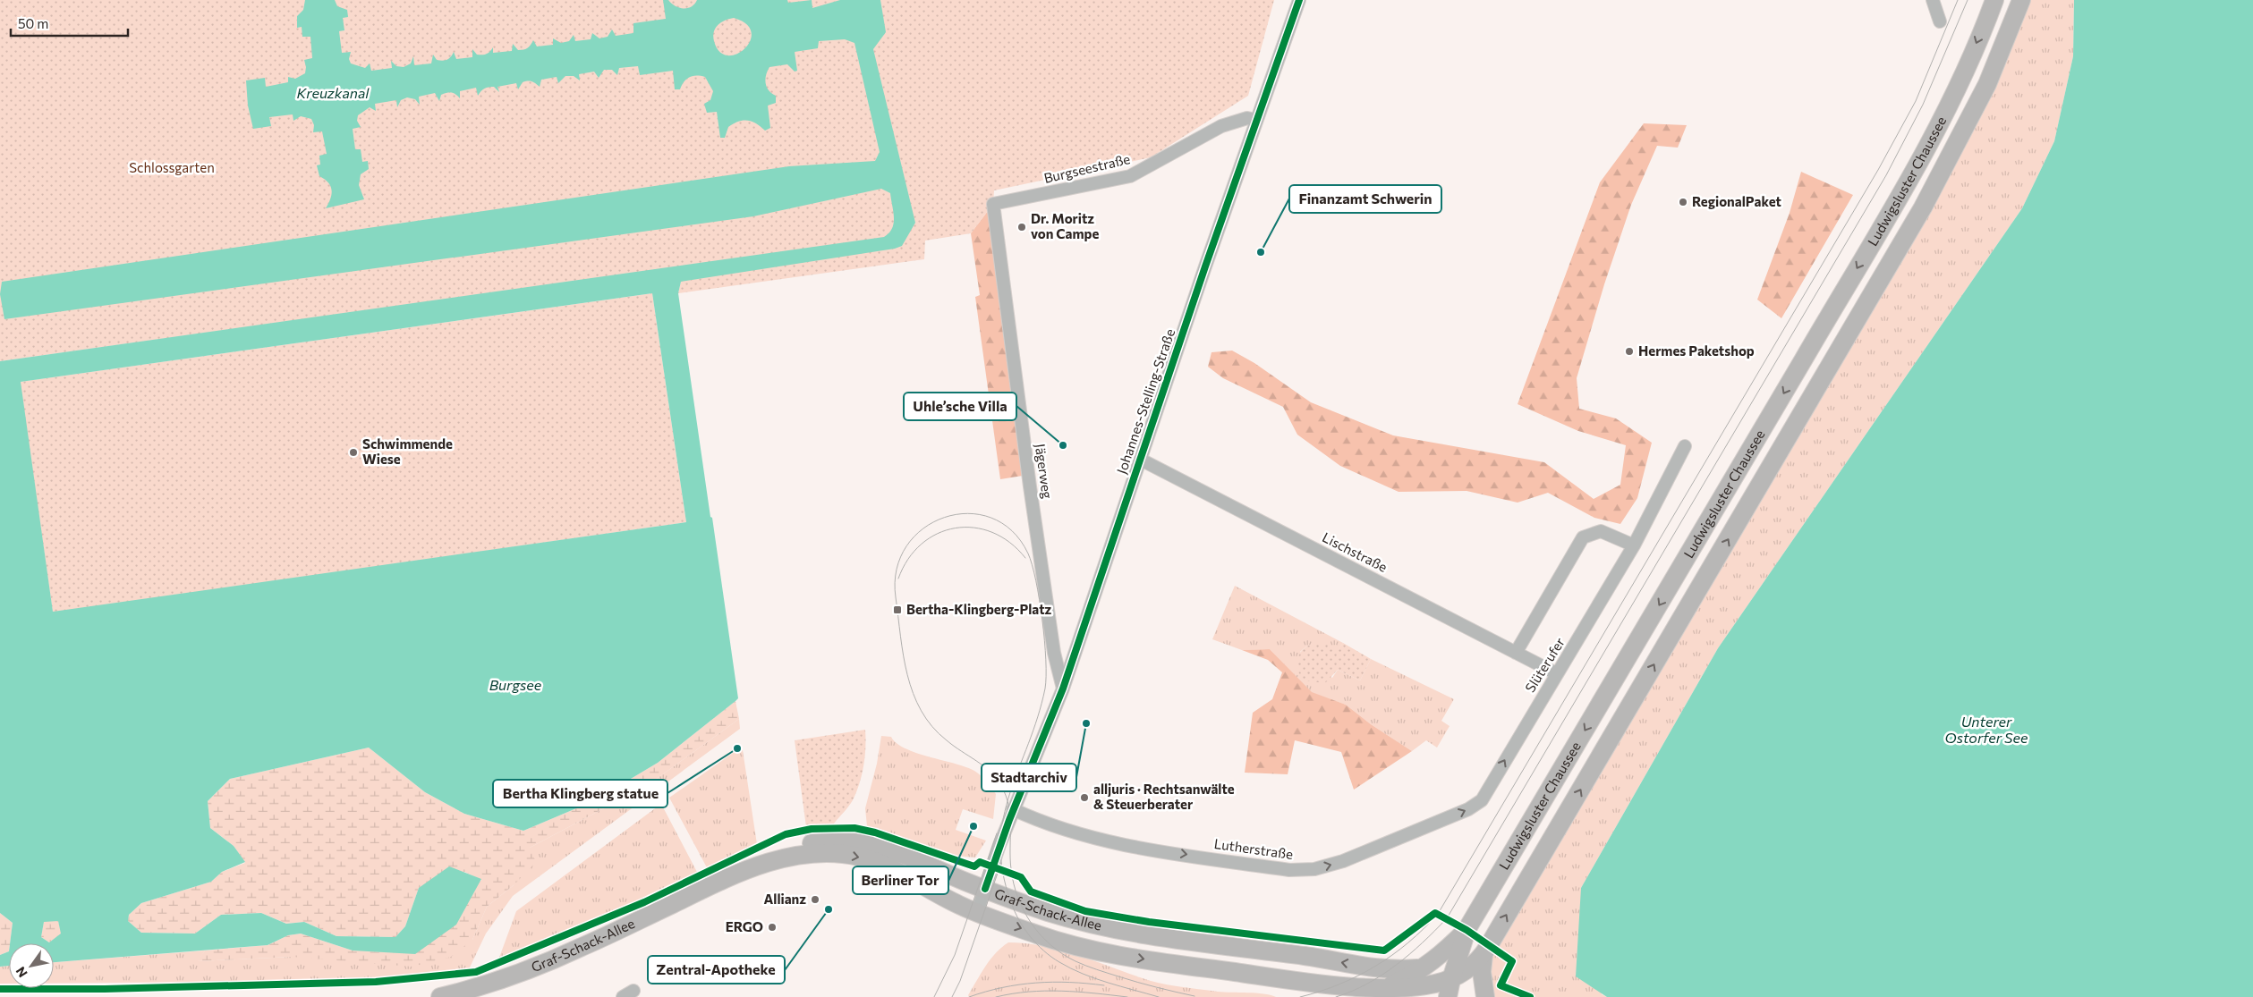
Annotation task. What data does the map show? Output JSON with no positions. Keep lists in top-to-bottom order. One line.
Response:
{"streets":{"street":["Burgseestraße","Ludwigsluster Chaussee","Johannes-Stelling-Straße","Jägerweg","Lischstraße","Slüterufer","Lutherstraße","Graf-Schack-Allee"]},"crossings":[["Burgseestraße","Johannes-Stelling-Straße"],["Burgseestraße","Jägerweg"],["Johannes-Stelling-Straße","Jägerweg"],["Johannes-Stelling-Straße","Lischstraße"],["Johannes-Stelling-Straße","Lutherstraße"],["Johannes-Stelling-Straße","Graf-Schack-Allee"],["Lischstraße","Slüterufer"],["Slüterufer","Lutherstraße"]],"one_way":["Slüterufer","Lutherstraße"],"water":["Kreuzkanal","Burgsee","Unterer Ostorfer See"],"parks":["Schlossgarten"],"places":{"other":["RegionalPaket","Dr. Moritz von Campe","Finanzamt Schwerin","Hermes Paketshop","Uhle’sche Villa","Schwimmende Wiese","Stadtarchiv","Bertha Klingberg statue","alljuris · Rechtsanwälte & Steuerberater","Berliner Tor","Allianz","Zentral-Apotheke","ERGO"],"transit":["Bertha-Klingberg-Platz"]},"scale_bar":"50 m","north":"bottom left"}
